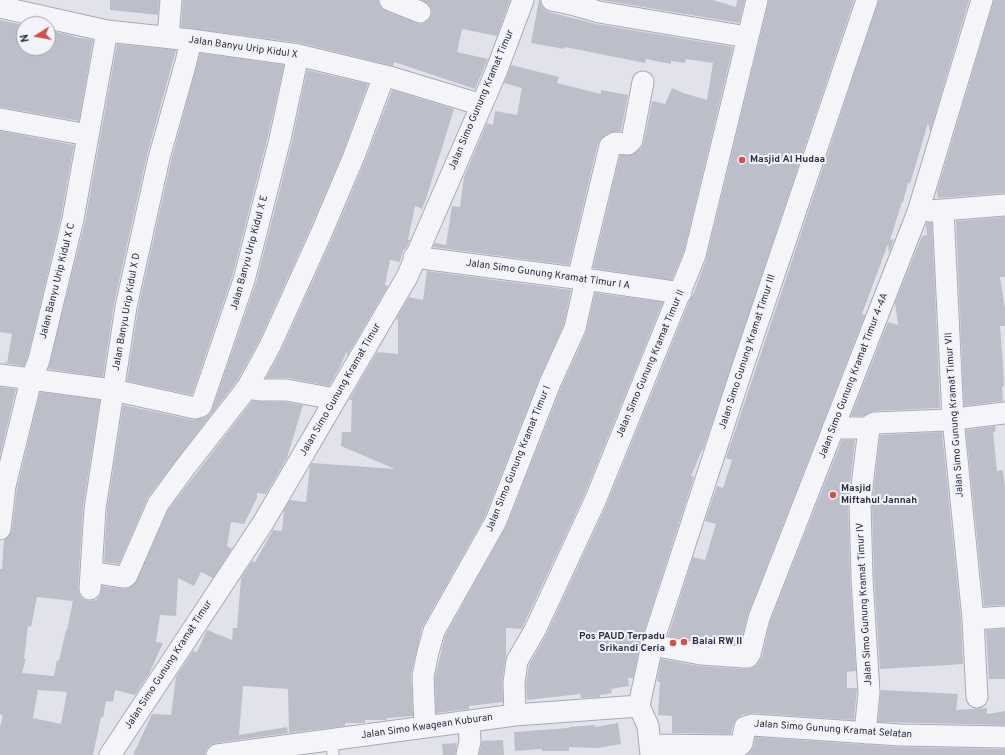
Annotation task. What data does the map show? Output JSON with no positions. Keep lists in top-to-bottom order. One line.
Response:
{"streets":{"street":["Jalan Banyu Urip Kidul X","Jalan Simo Gunung Kramat Timur","Jalan Banyu Urip Kidul X E","Jalan Simo Gunung Kramat Timur I A","Jalan Banyu Urip Kidul X C","Jalan Banyu Urip Kidul X D","Jalan Simo Gunung Kramat Timur III","Jalan Simo Gunung Kramat Timur II","Jalan Simo Gunung Kramat Timur 4-4A","Jalan Simo Gunung Kramat Timur VII","Jalan Simo Gunung Kramat Timur I","Jalan Simo Gunung Kramat Timur IV","Jalan Simo Kwagean Kuburan","Jalan Simo Gunung Kramat Selatan"]},"crossings":[["Jalan Banyu Urip Kidul X","Jalan Simo Gunung Kramat Timur"],["Jalan Banyu Urip Kidul X","Jalan Banyu Urip Kidul X E"],["Jalan Banyu Urip Kidul X","Jalan Banyu Urip Kidul X C"],["Jalan Banyu Urip Kidul X","Jalan Banyu Urip Kidul X D"],["Jalan Simo Gunung Kramat Timur","Jalan Simo Gunung Kramat Timur I A"],["Jalan Banyu Urip Kidul X E","Jalan Banyu Urip Kidul X D"],["Jalan Simo Gunung Kramat Timur I A","Jalan Simo Gunung Kramat Timur II"],["Jalan Simo Gunung Kramat Timur I A","Jalan Simo Gunung Kramat Timur I"],["Jalan Simo Gunung Kramat Timur III","Jalan Simo Gunung Kramat Timur 4-4A"],["Jalan Simo Gunung Kramat Timur III","Jalan Simo Kwagean Kuburan"],["Jalan Simo Gunung Kramat Timur II","Jalan Simo Kwagean Kuburan"],["Jalan Simo Gunung Kramat Timur I","Jalan Simo Kwagean Kuburan"],["Jalan Simo Gunung Kramat Timur IV","Jalan Simo Gunung Kramat Selatan"]],"places":["Masjid Al Hudaa","Masjid Miftahul Jannah","Balai RW II","Pos PAUD Terpadu Srikandi Ceria"],"north":"left"}
